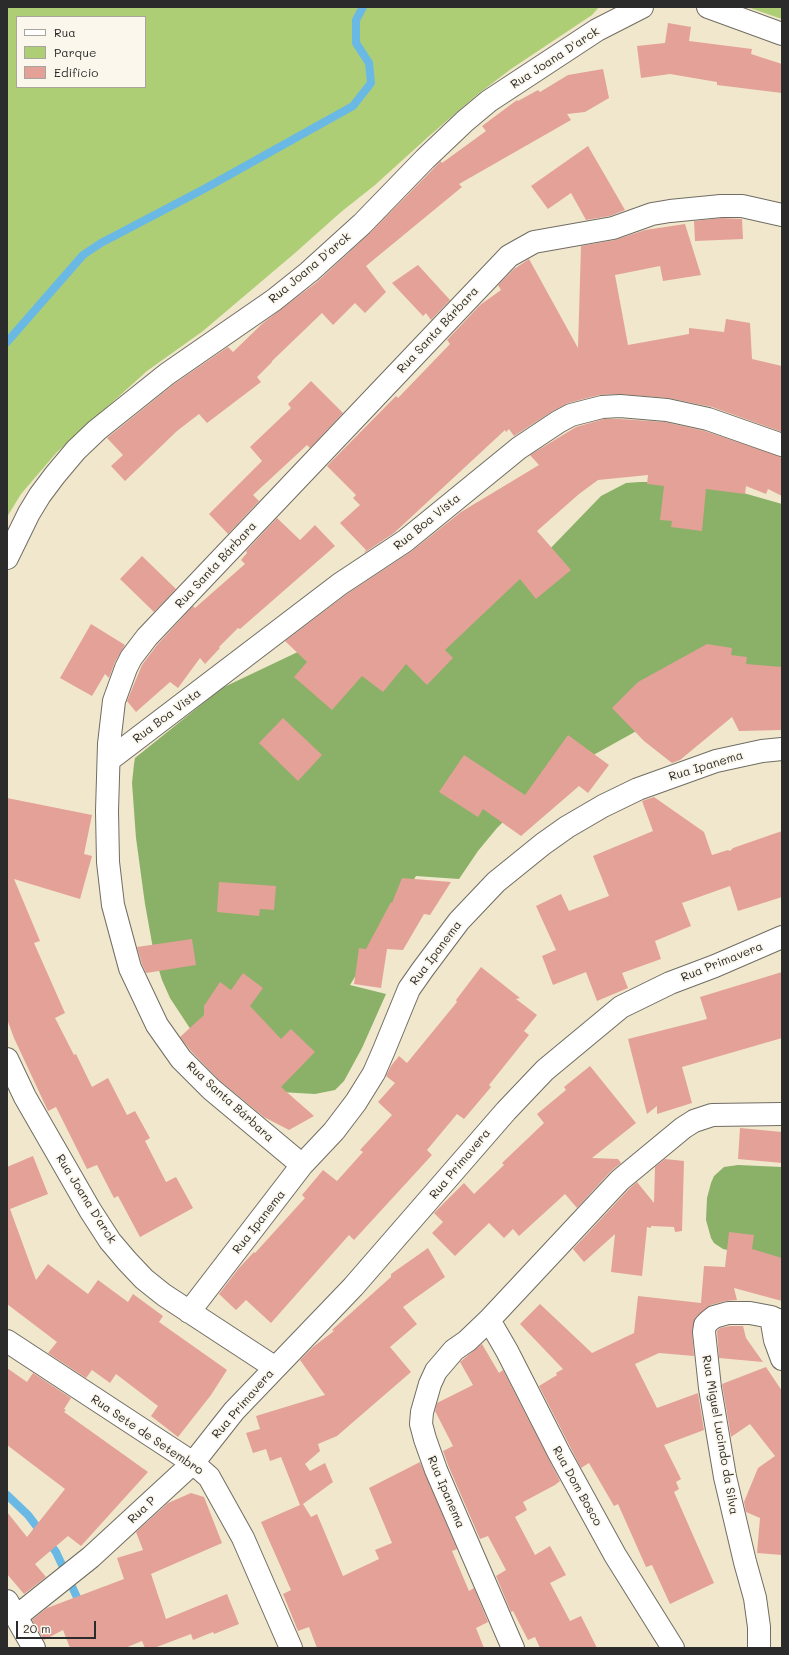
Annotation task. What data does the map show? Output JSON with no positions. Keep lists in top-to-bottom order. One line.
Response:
{"streets":{"street":["Rua Joana D'arck","Rua Santa Bárbara","Rua Boa Vista","Rua Ipanema","Rua Primavera","Rua Sete de Setembro","Rua Miguel Lucindo da Silva","Rua Dom Bosco","Rua P"]},"crossings":[["Rua Joana D'arck","Rua Ipanema"],["Rua Joana D'arck","Rua Primavera"],["Rua Santa Bárbara","Rua Boa Vista"],["Rua Santa Bárbara","Rua Ipanema"],["Rua Ipanema","Rua Dom Bosco"],["Rua Primavera","Rua Sete de Setembro"],["Rua Primavera","Rua P"],["Rua Sete de Setembro","Rua P"]],"legend":["Rua","Parque","Edifício"],"scale_bar":"20 m"}
